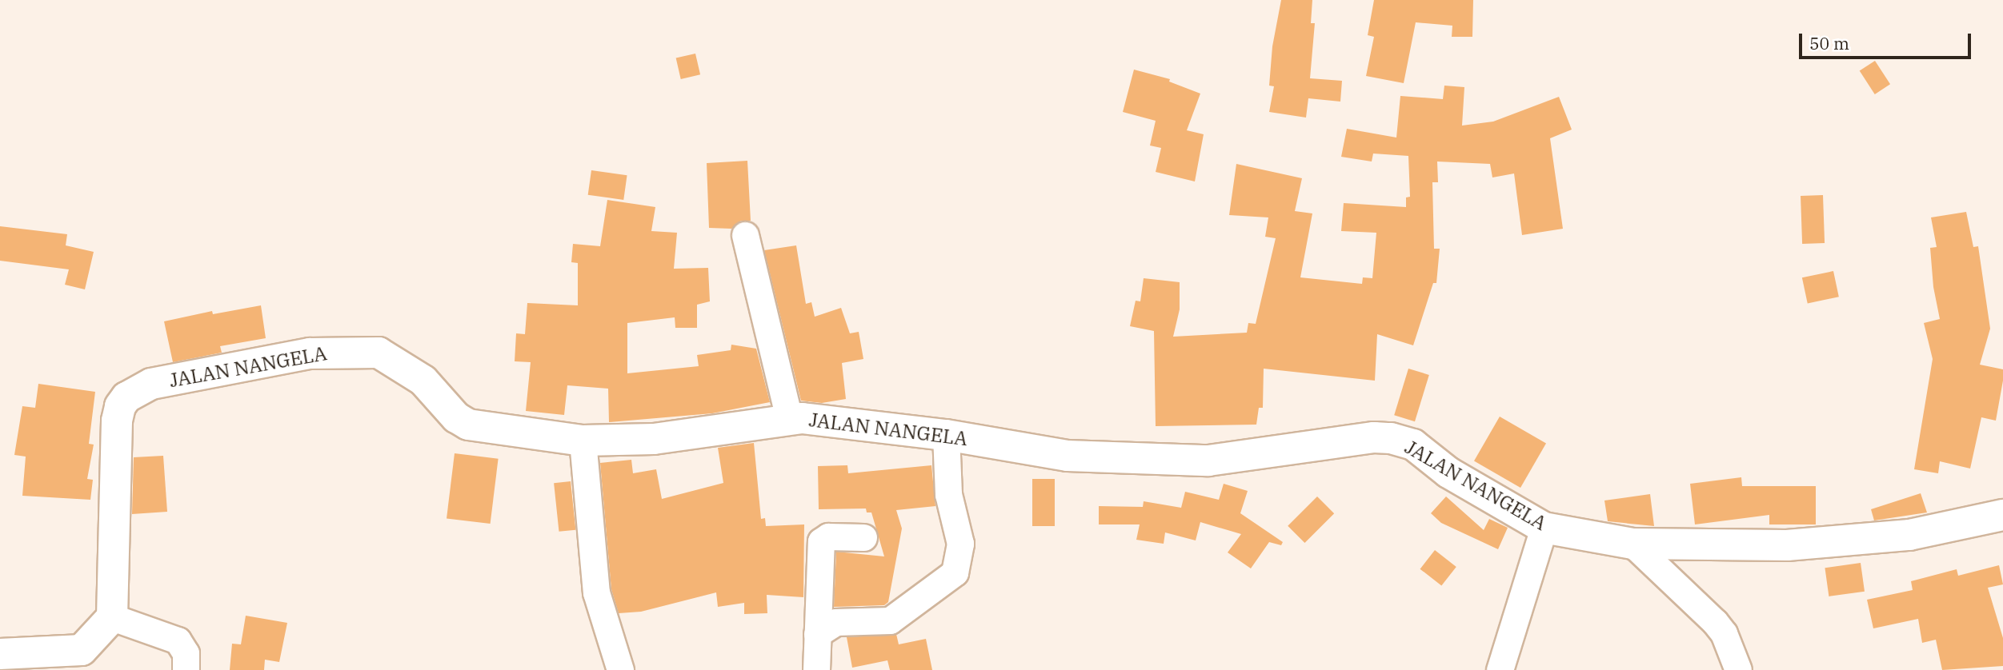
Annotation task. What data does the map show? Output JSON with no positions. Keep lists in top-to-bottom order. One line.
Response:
{"streets":{"main road":["JALAN NANGELA"]},"scale_bar":"50 m"}
